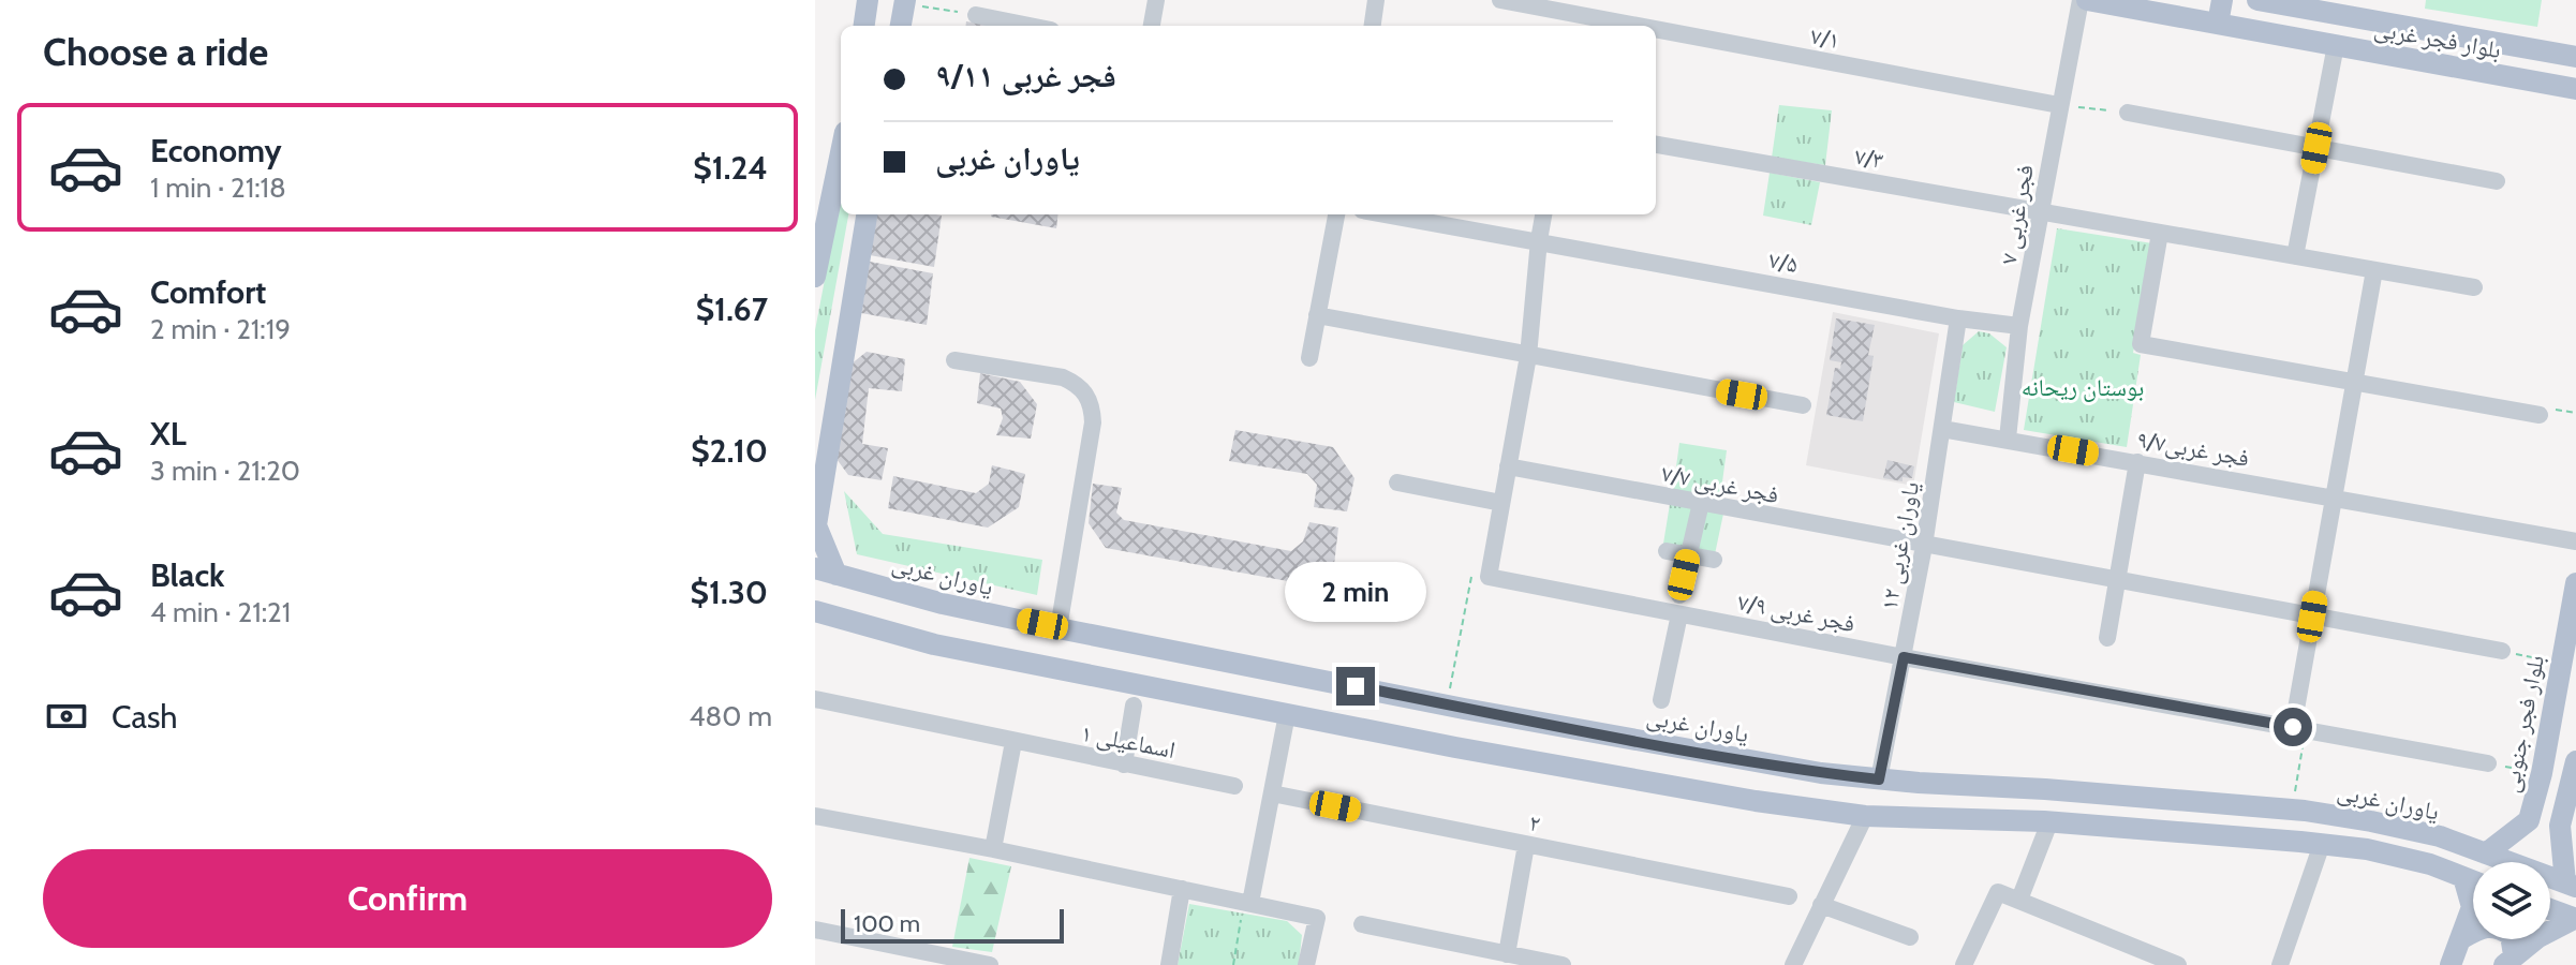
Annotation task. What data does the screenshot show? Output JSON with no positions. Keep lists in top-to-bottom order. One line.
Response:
{"streets":{"main road":["بلوار فجر غربی","یاوران غربی","بلوار فجر جنوبی"],"street":["۷/۱","۷/۳","۷ فجر غربی","۷/۵","فجر غربی۹/۷","۷/۷ فجر غربی","۱۲ یاوران غربی","۷/۹ فجر غربی","اسماعیلی ۱","۲"]},"crossings":[["۷/۱","۷ فجر غربی"],["بلوار فجر غربی","۷ فجر غربی"],["۷/۳","۷ فجر غربی"],["۷ فجر غربی","۷/۵"],["۷ فجر غربی","فجر غربی۹/۷"],["۷/۵","۱۲ یاوران غربی"],["فجر غربی۹/۷","۱۲ یاوران غربی"],["۷/۷ فجر غربی","۱۲ یاوران غربی"],["۱۲ یاوران غربی","یاوران غربی"],["۱۲ یاوران غربی","۷/۹ فجر غربی"],["یاوران غربی","بلوار فجر جنوبی"]],"parks":["بوستان ریحانه"],"scale_bar":"100 m","page":{"heading":"Choose a ride","banner":["۹/۱۱ فجر غربی","یاوران غربی"],"list":[{"name":"Economy","note":"1 min · 21:18","value":"$1.24"},{"name":"Comfort","note":"2 min · 21:19","value":"$1.67"},{"name":"XL","note":"3 min · 21:20","value":"$2.10"},{"name":"Black","note":"4 min · 21:21","value":"$1.30"}],"bubble":"2 min","pay":["Cash","480 m"],"buttons":"Confirm","scale":"100 m"}}
